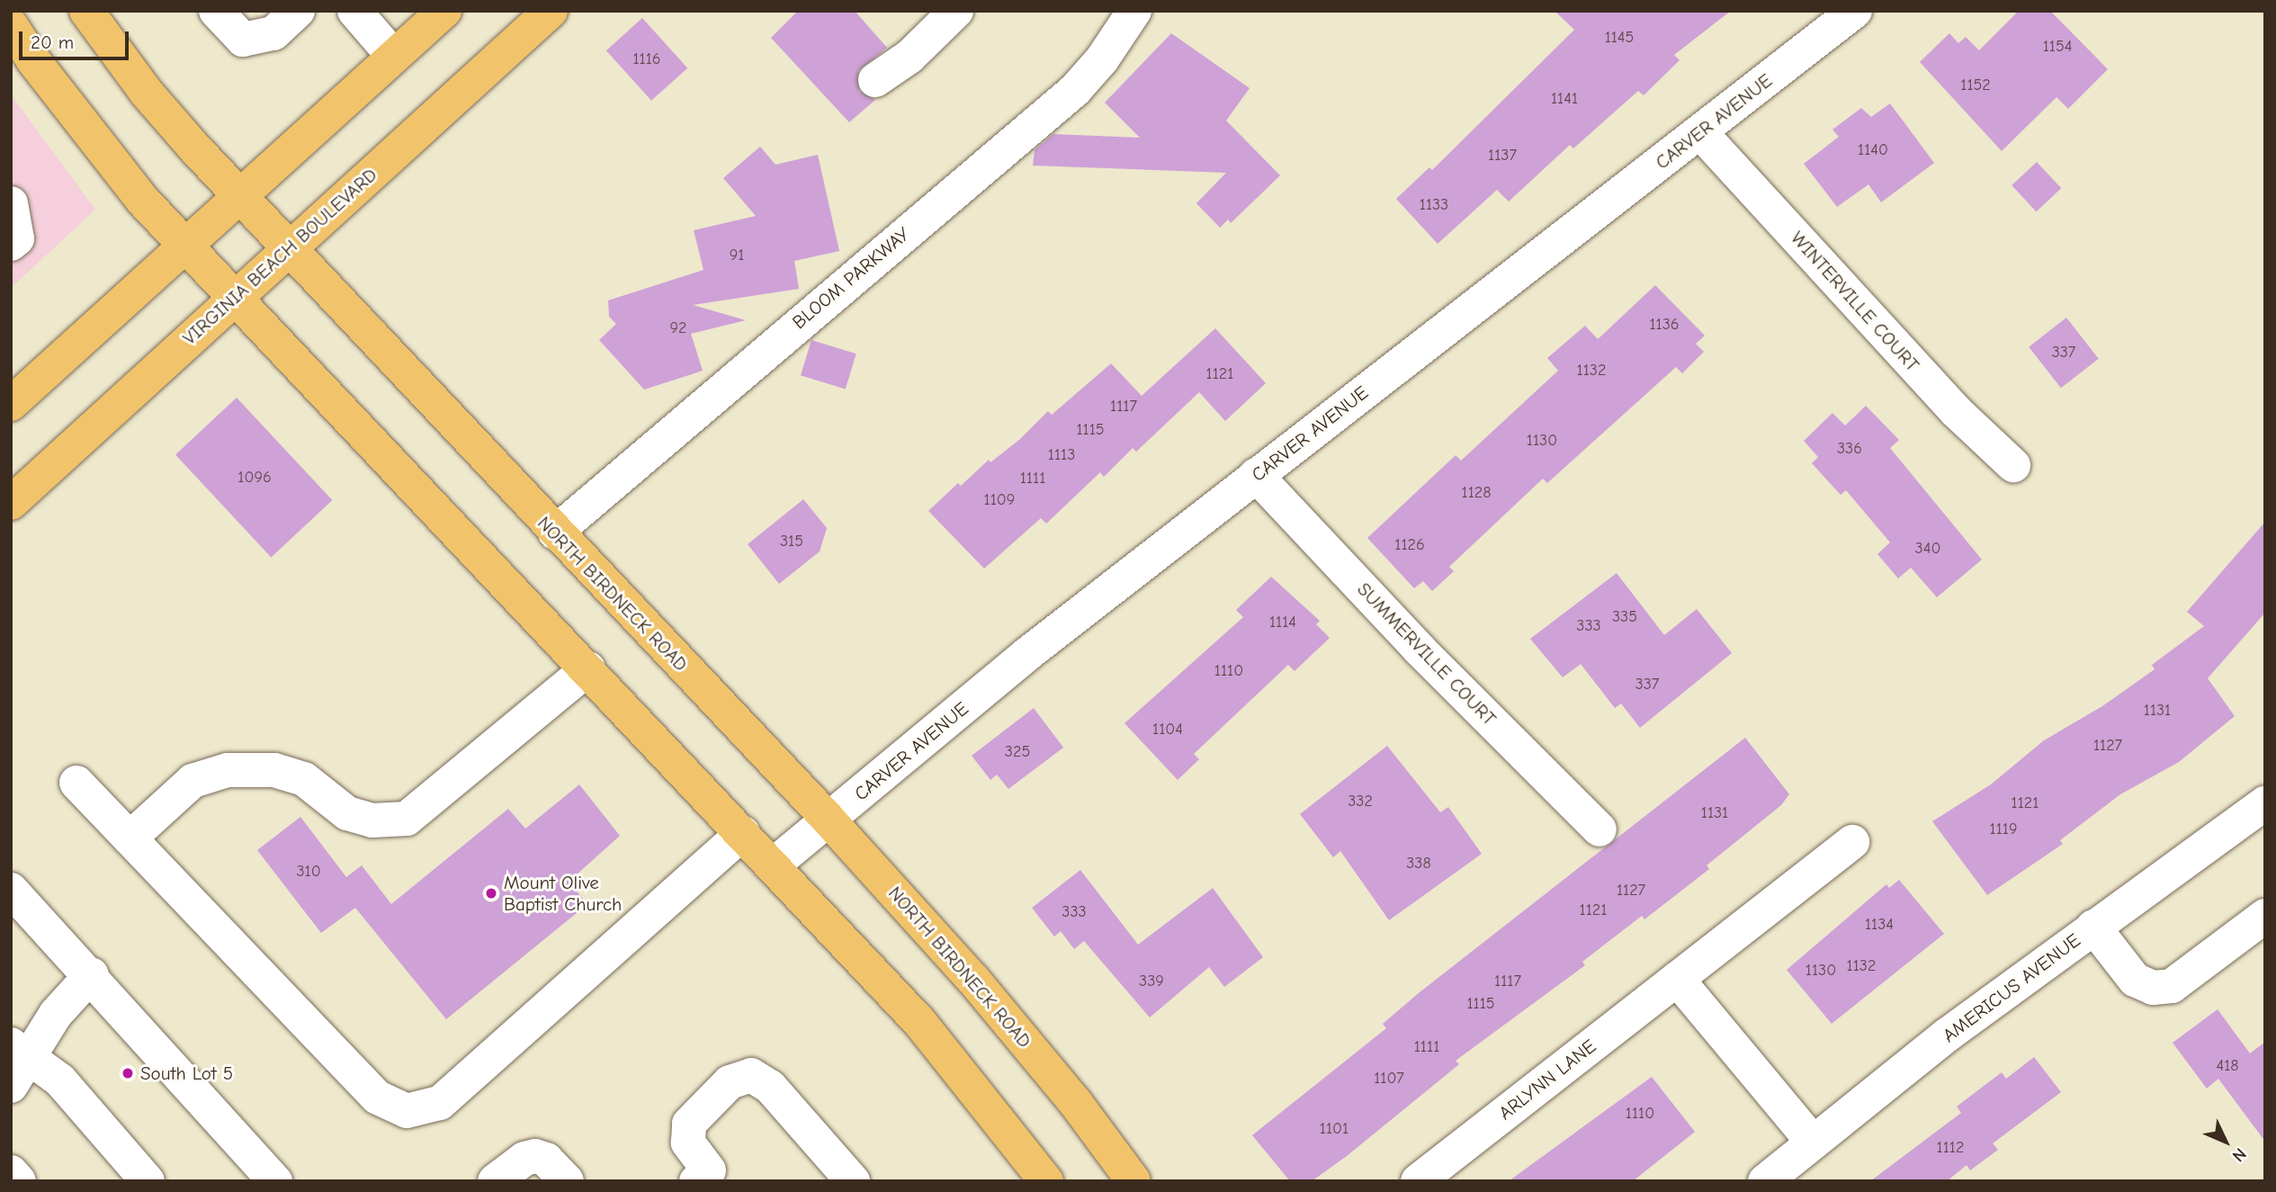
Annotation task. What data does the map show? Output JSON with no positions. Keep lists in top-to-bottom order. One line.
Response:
{"streets":{"main road":["VIRGINIA BEACH BOULEVARD","NORTH BIRDNECK ROAD"],"street":["CARVER AVENUE","BLOOM PARKWAY","WINTERVILLE COURT","SUMMERVILLE COURT","AMERICUS AVENUE","ARLYNN LANE"]},"crossings":[["CARVER AVENUE","WINTERVILLE COURT"],["CARVER AVENUE","NORTH BIRDNECK ROAD"],["CARVER AVENUE","SUMMERVILLE COURT"],["VIRGINIA BEACH BOULEVARD","NORTH BIRDNECK ROAD"],["BLOOM PARKWAY","NORTH BIRDNECK ROAD"]],"places":["Mount Olive Baptist Church","South Lot 5"],"house_numbers":["1145","1154","1116","1152","1141","1140","1137","1133","91","1136","92","337","1132","1121","1117","1115","1130","336","1113","1096","1111","1128","1109","315","1126","340","335","1114","333","1110","337","1131","1104","1127","325","332","1121","1131","1119","338","310","1127","1121","333","1134","1132","1130","339","1117","1115","1111","418","1107","1110","1101","1112"],"scale_bar":"20 m","north":"bottom right"}
